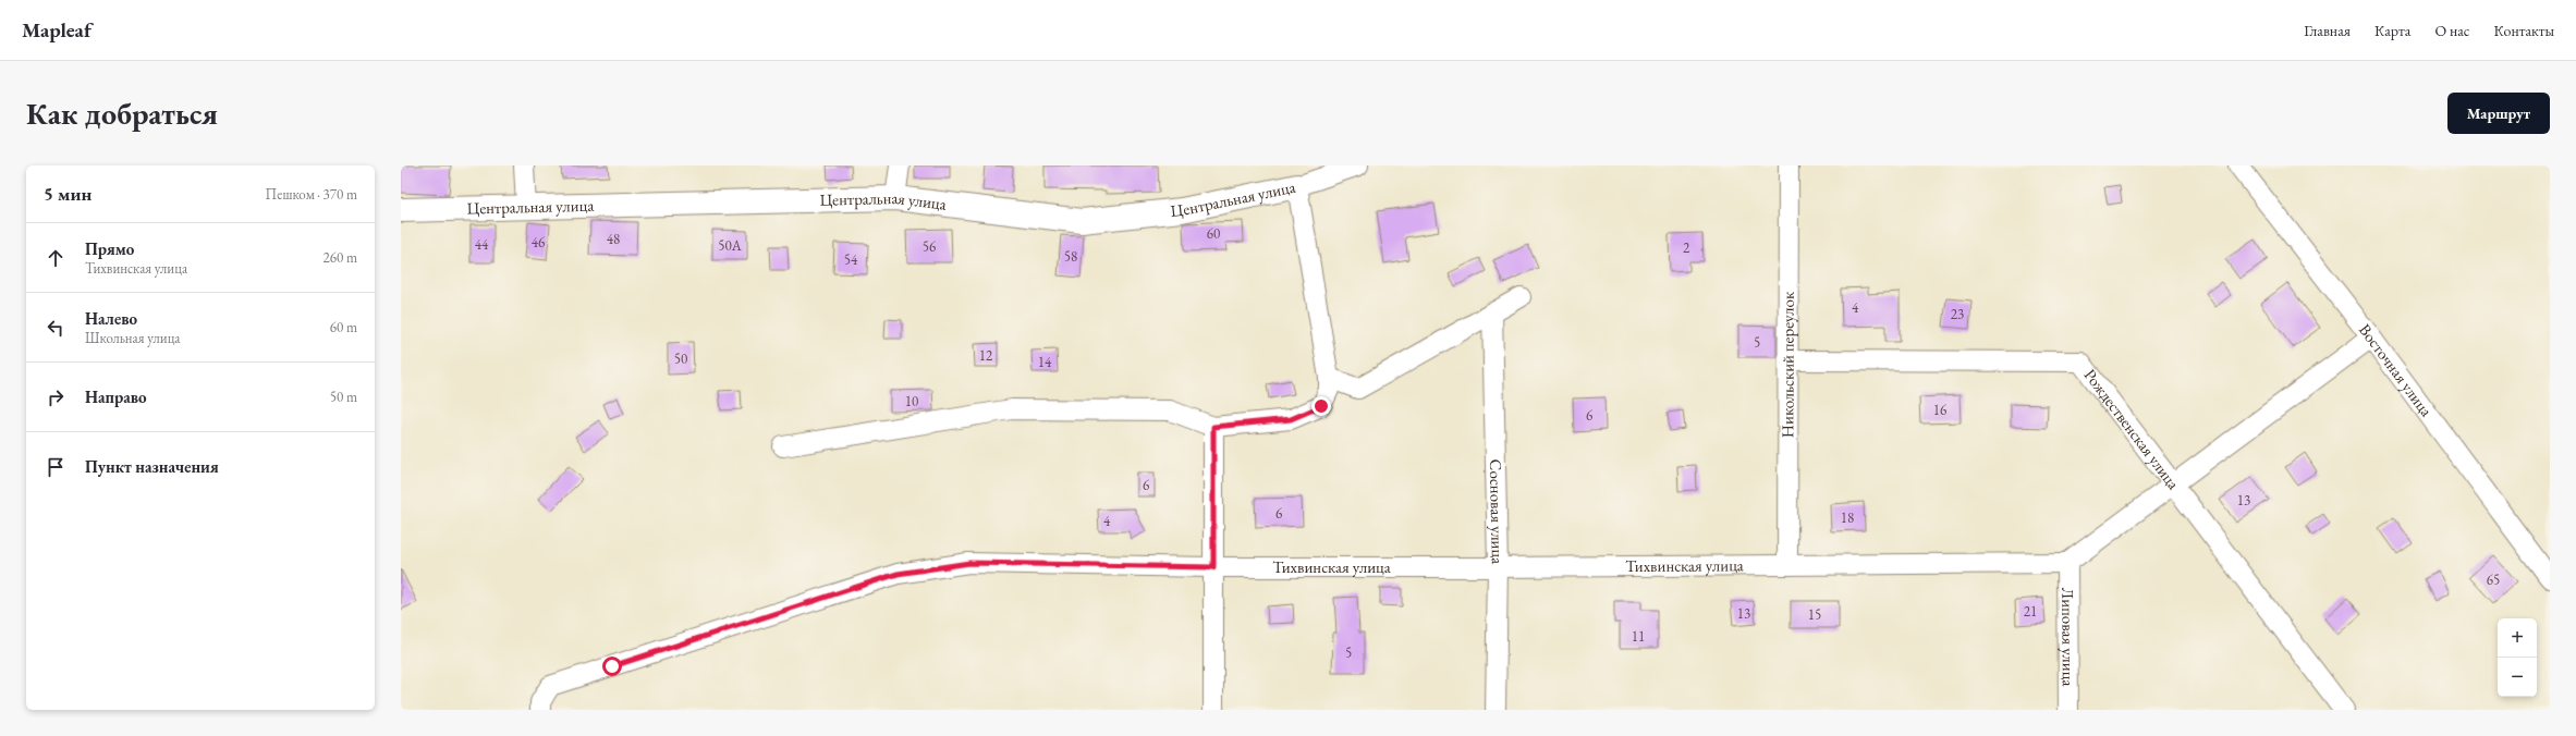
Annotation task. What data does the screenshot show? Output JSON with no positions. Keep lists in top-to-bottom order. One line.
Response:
{"streets":{"street":["Центральная улица","Никольский переулок","Восточная улица","Рождественская улица","Сосновая улица","Тихвинская улица","Липовая улица"]},"crossings":[["Никольский переулок","Рождественская улица"],["Никольский переулок","Тихвинская улица"],["Сосновая улица","Тихвинская улица"],["Тихвинская улица","Липовая улица"]],"house_numbers":["60","48","46","44","50А","56","2","58","54","4","23","5","12","50","14","10","16","6","6","13","6","18","4","65","21","13","15","11","5"],"page":{"header":"Mapleaf","nav":["Главная","Карта","О нас","Контакты"],"buttons":"Маршрут","title":"Как добраться","heading":["5 мин","Пешком · 370 m"],"list":[["Прямо","Тихвинская улица","260 m"],["Налево","Школьная улица","60 m"],["Направо","50 m"],"Пункт назначения"],"map_buttons":["+","−"]}}
